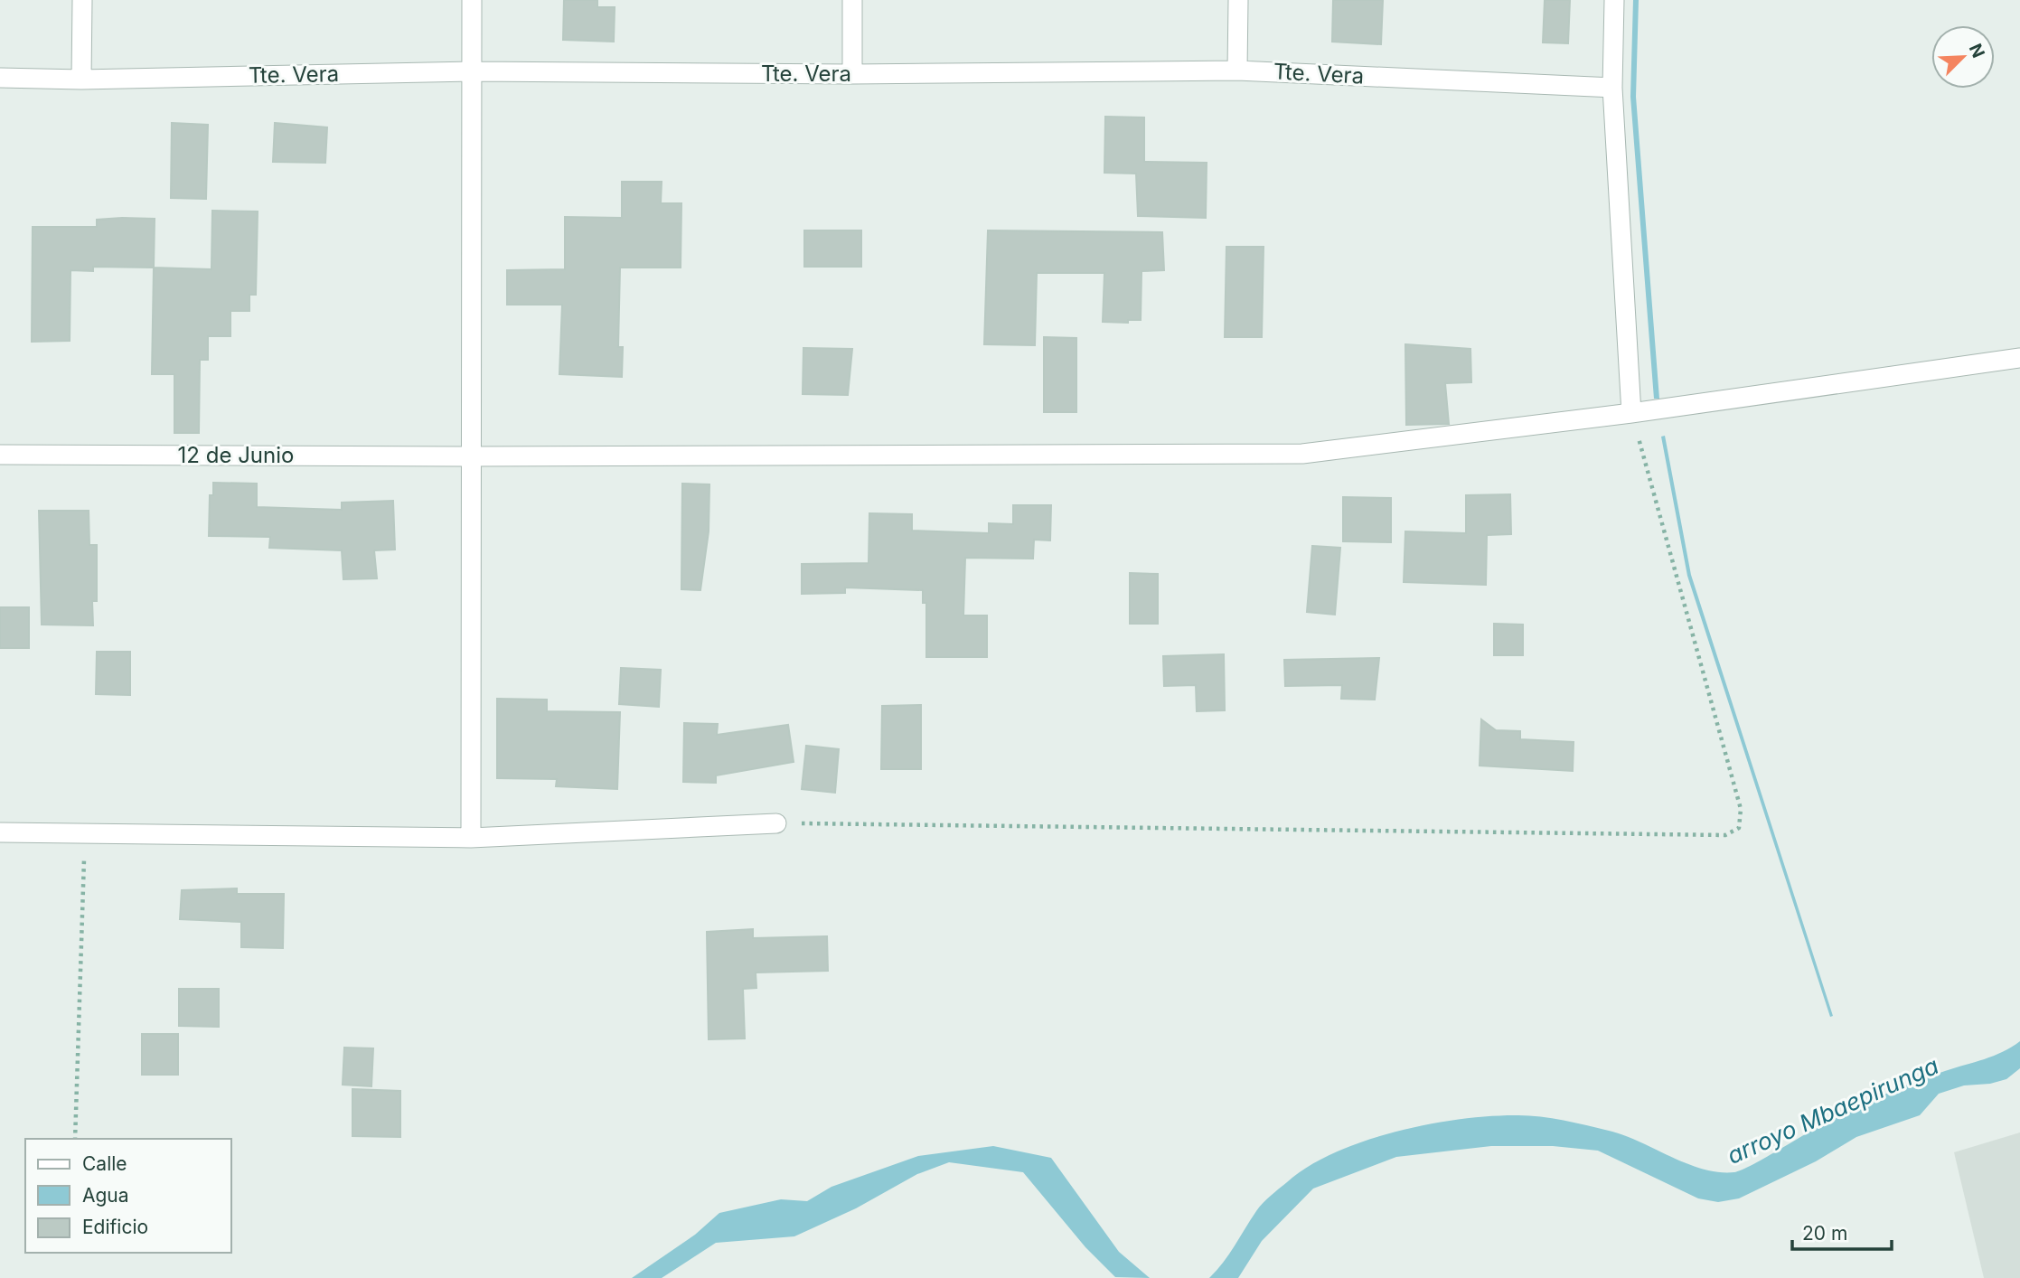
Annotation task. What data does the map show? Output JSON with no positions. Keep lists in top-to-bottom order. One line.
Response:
{"streets":{"street":["Tte. Vera","12 de Junio"]},"water":["arroyo Mbaepirunga"],"legend":["Calle","Agua","Edificio"],"scale_bar":"20 m","north":"top right"}
